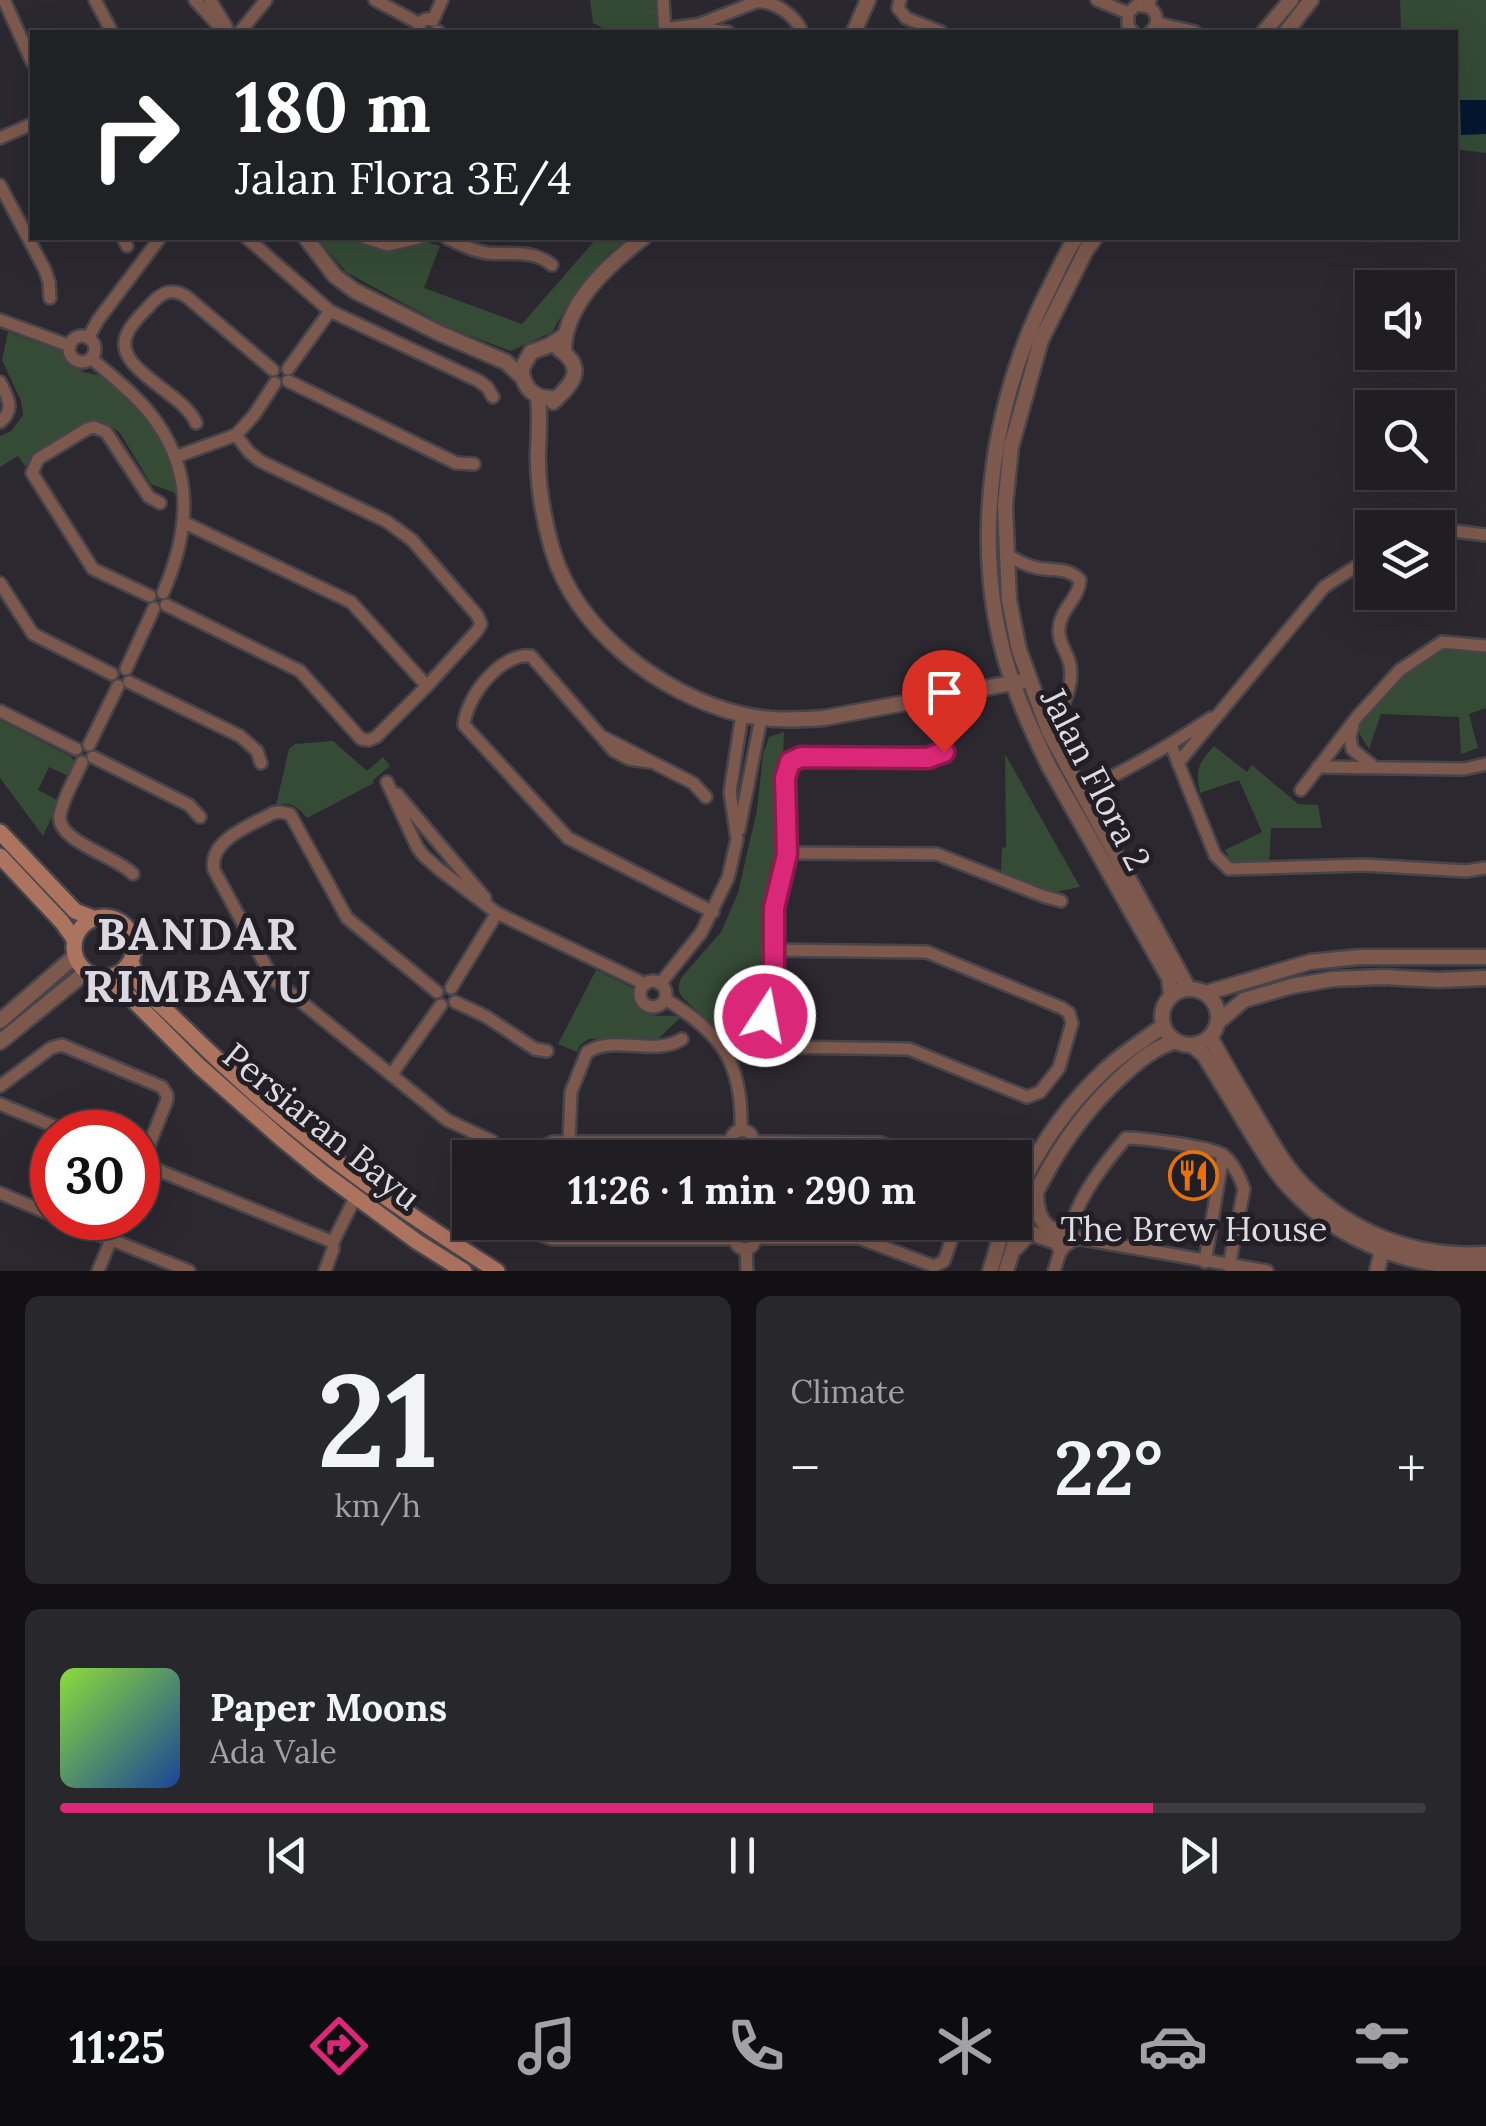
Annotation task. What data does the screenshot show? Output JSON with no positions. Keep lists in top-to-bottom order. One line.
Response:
{"streets":{"main road":["Persiaran Bayu"],"street":["Jalan Flora 2"]},"districts":["BANDAR RIMBAYU"],"places":{"restaurant":["The Brew House"]},"page":{"turn":["180 m","Jalan Flora 3E/4"],"limit":"30","trip":"11:26 · 1 min · 290 m","tile":[["21","km/h"],"Climate"],"heat":["−","22°","+"],"song":["Paper Moons","Ada Vale"],"tabs":"11:25"}}
